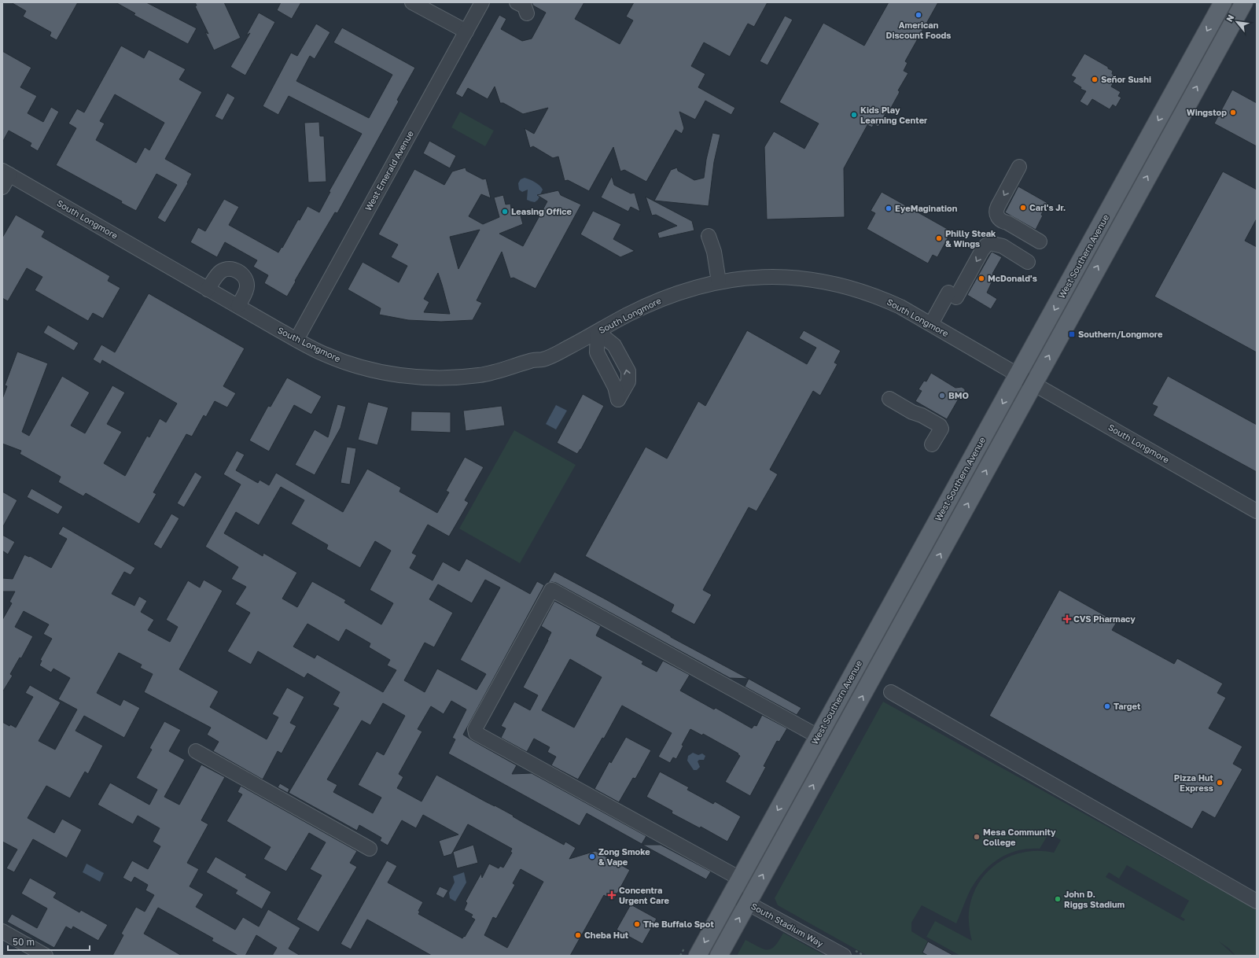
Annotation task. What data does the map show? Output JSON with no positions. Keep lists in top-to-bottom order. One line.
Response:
{"streets":{"main road":["West Southern Avenue"],"street":["West Emerald Avenue","South Longmore","South Stadium Way"]},"crossings":[["West Emerald Avenue","South Longmore"],["South Longmore","West Southern Avenue"],["West Southern Avenue","South Stadium Way"]],"places":{"other":["American Discount Foods","Señor Sushi","Wingstop","Kids Play Learning Center","Carl's Jr.","EyeMagination","Leasing Office","Philly Steak & Wings","McDonald's","BMO","Target","Pizza Hut Express","Mesa Community College","Zong Smoke & Vape","John D. Riggs Stadium","The Buffalo Spot","Cheba Hut"],"transit":["Southern/Longmore"],"health":["CVS Pharmacy","Concentra Urgent Care"]},"scale_bar":"50 m","north":"top left"}
